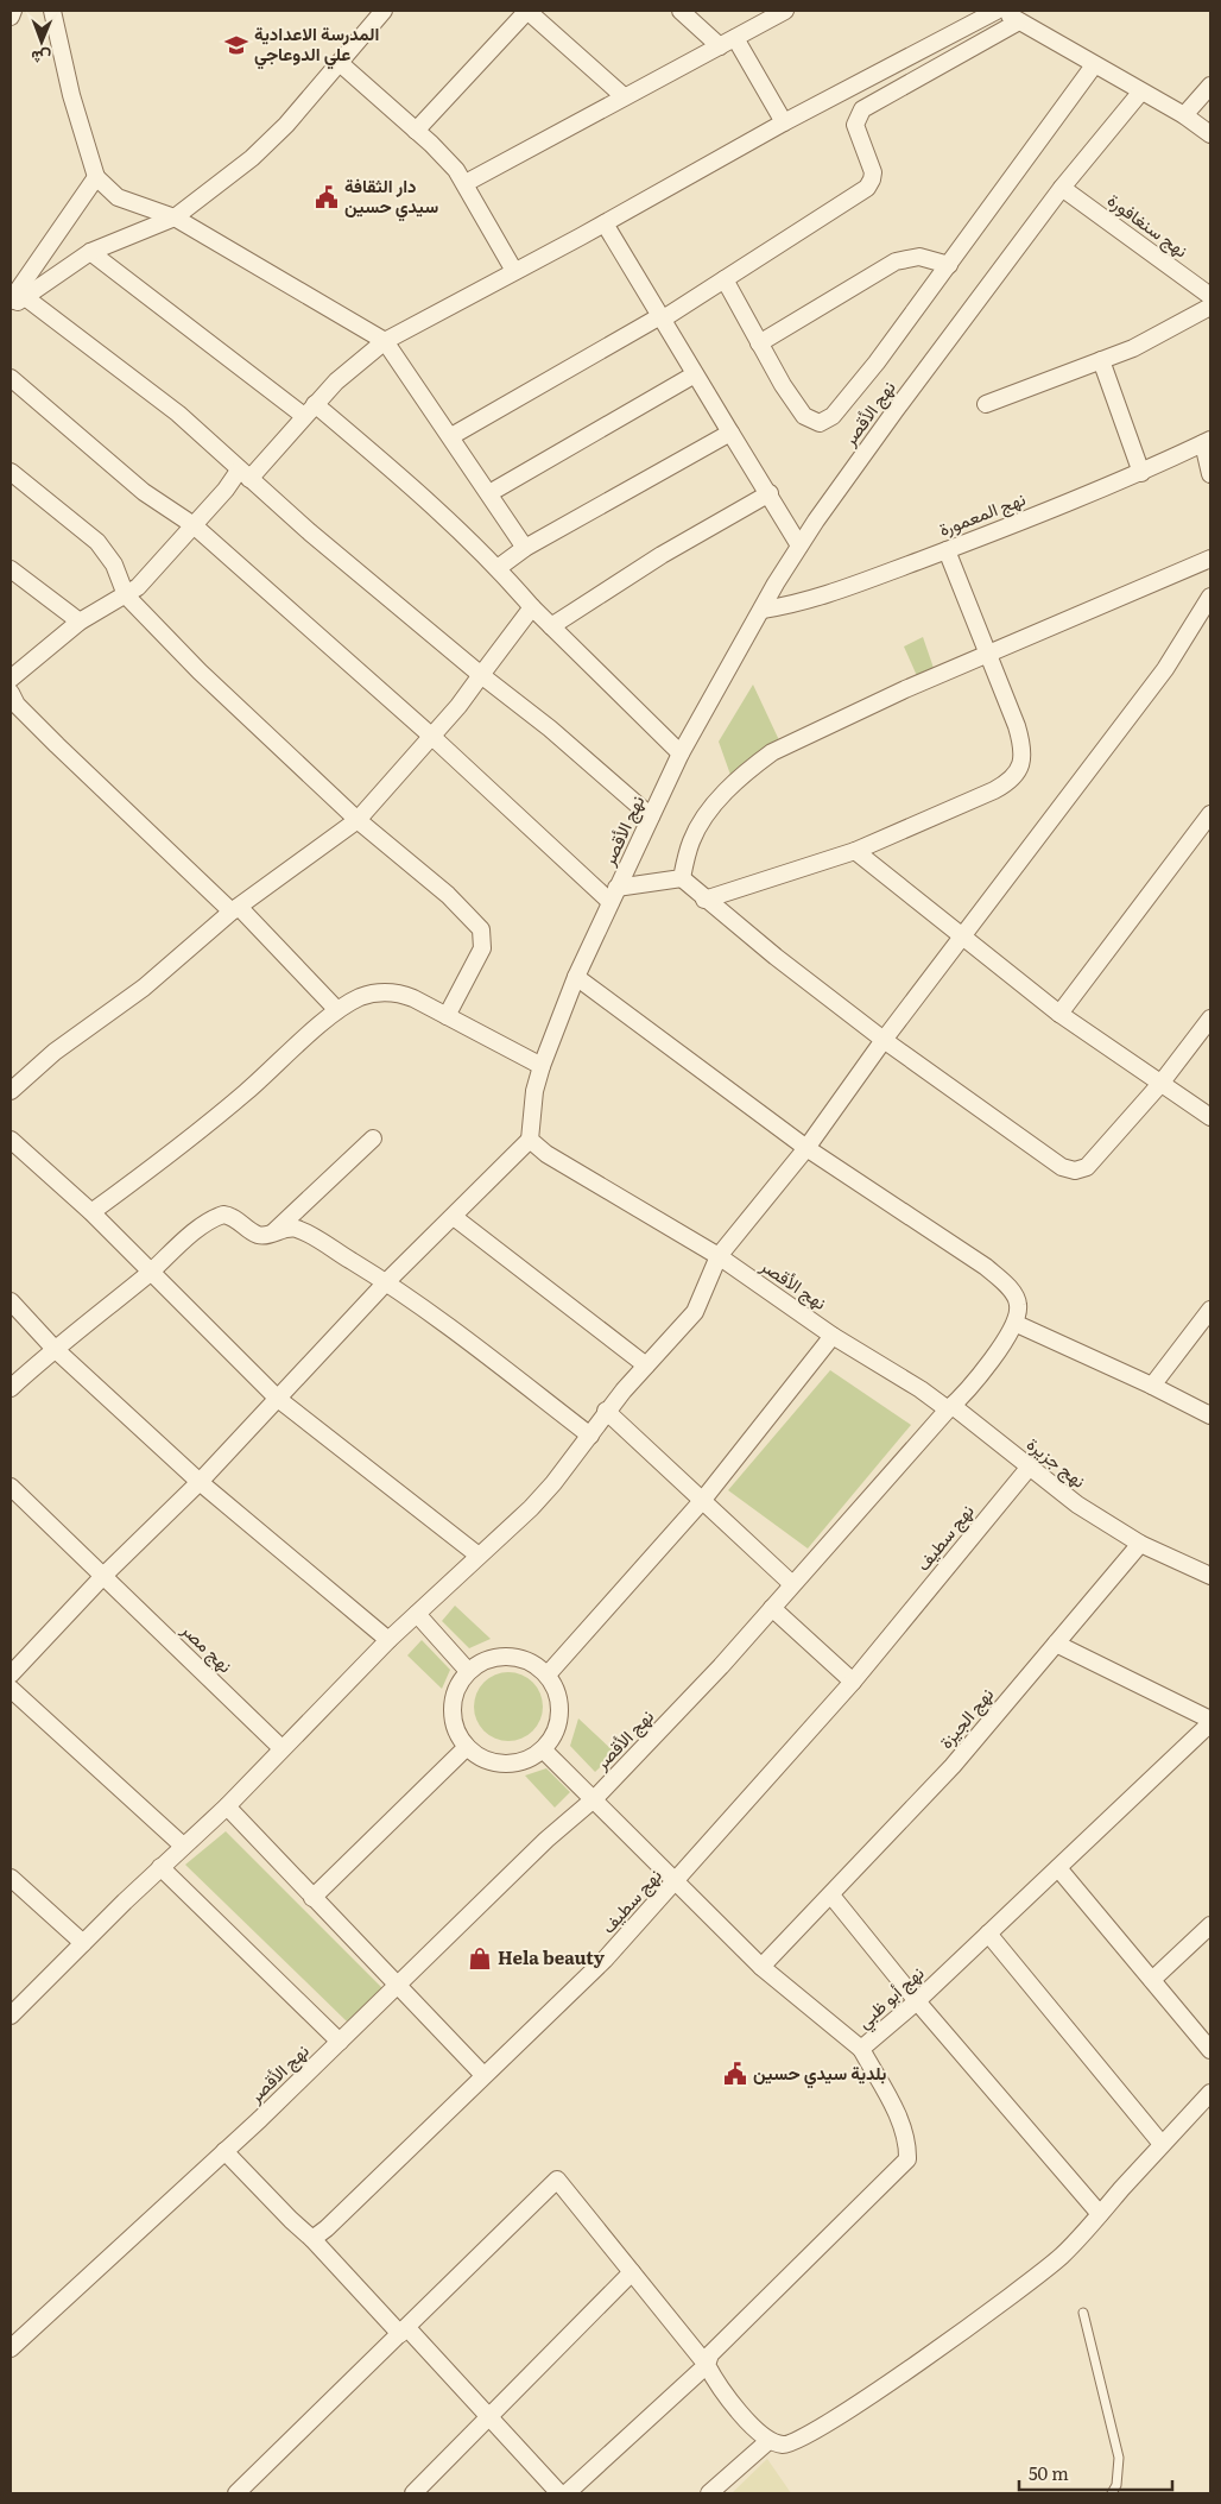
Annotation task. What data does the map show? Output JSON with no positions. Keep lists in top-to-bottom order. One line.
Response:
{"streets":{"street":["نهج سنغافورة","نهج الأقصر","نهج المعمورة","نهج جزيرة","نهج سطيف","نهج مصر","نهج الجيزة","نهج أبو ظبي"]},"crossings":[["نهج سنغافورة","نهج الأقصر"],["نهج الأقصر","نهج المعمورة"],["نهج الأقصر","نهج جزيرة"],["نهج الأقصر","نهج أبو ظبي"],["نهج جزيرة","نهج سطيف"],["نهج جزيرة","نهج الجيزة"],["نهج سطيف","نهج أبو ظبي"],["نهج الجيزة","نهج أبو ظبي"]],"places":{"school or university":["المدرسة الاعدادية علي الدوعاجي"],"public building":["دار الثقافة سيدي حسين","بلدية سيدي حسين"],"shop":["Hela beauty"]},"scale_bar":"50 m","north":"bottom"}
